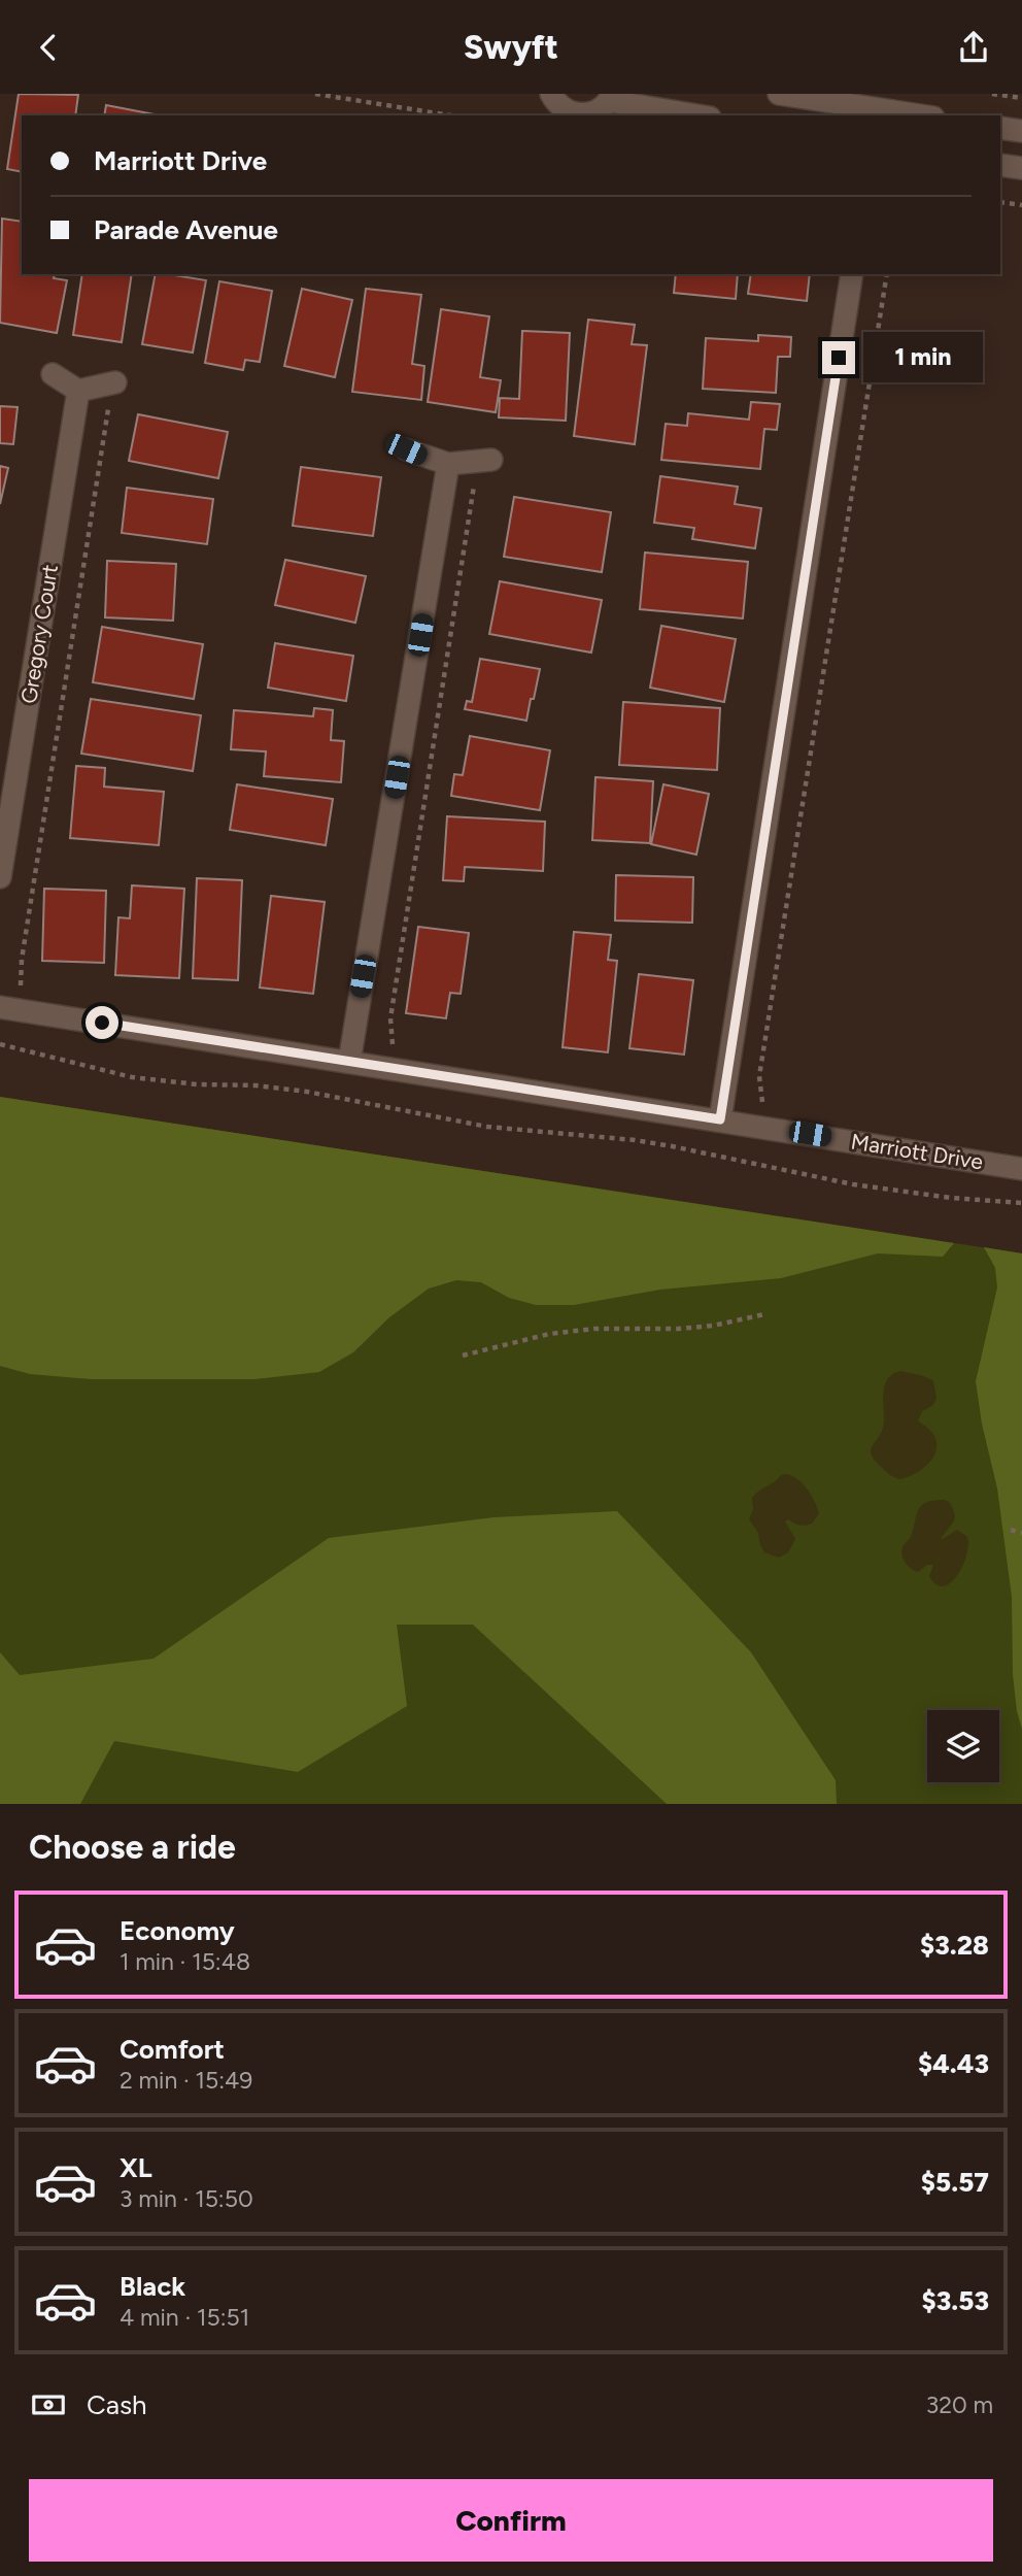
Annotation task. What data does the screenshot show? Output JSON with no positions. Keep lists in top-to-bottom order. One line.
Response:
{"streets":{"street":["Gregory Court","Marriott Drive"]},"page":{"header":"Swyft","banner":["Marriott Drive","Parade Avenue"],"bubble":"1 min","heading":"Choose a ride","list":[{"name":"Economy","note":"1 min · 15:48","value":"$3.28"},{"name":"Comfort","note":"2 min · 15:49","value":"$4.43"},{"name":"XL","note":"3 min · 15:50","value":"$5.57"},{"name":"Black","note":"4 min · 15:51","value":"$3.53"}],"pay":["Cash","320 m"],"buttons":"Confirm"}}
